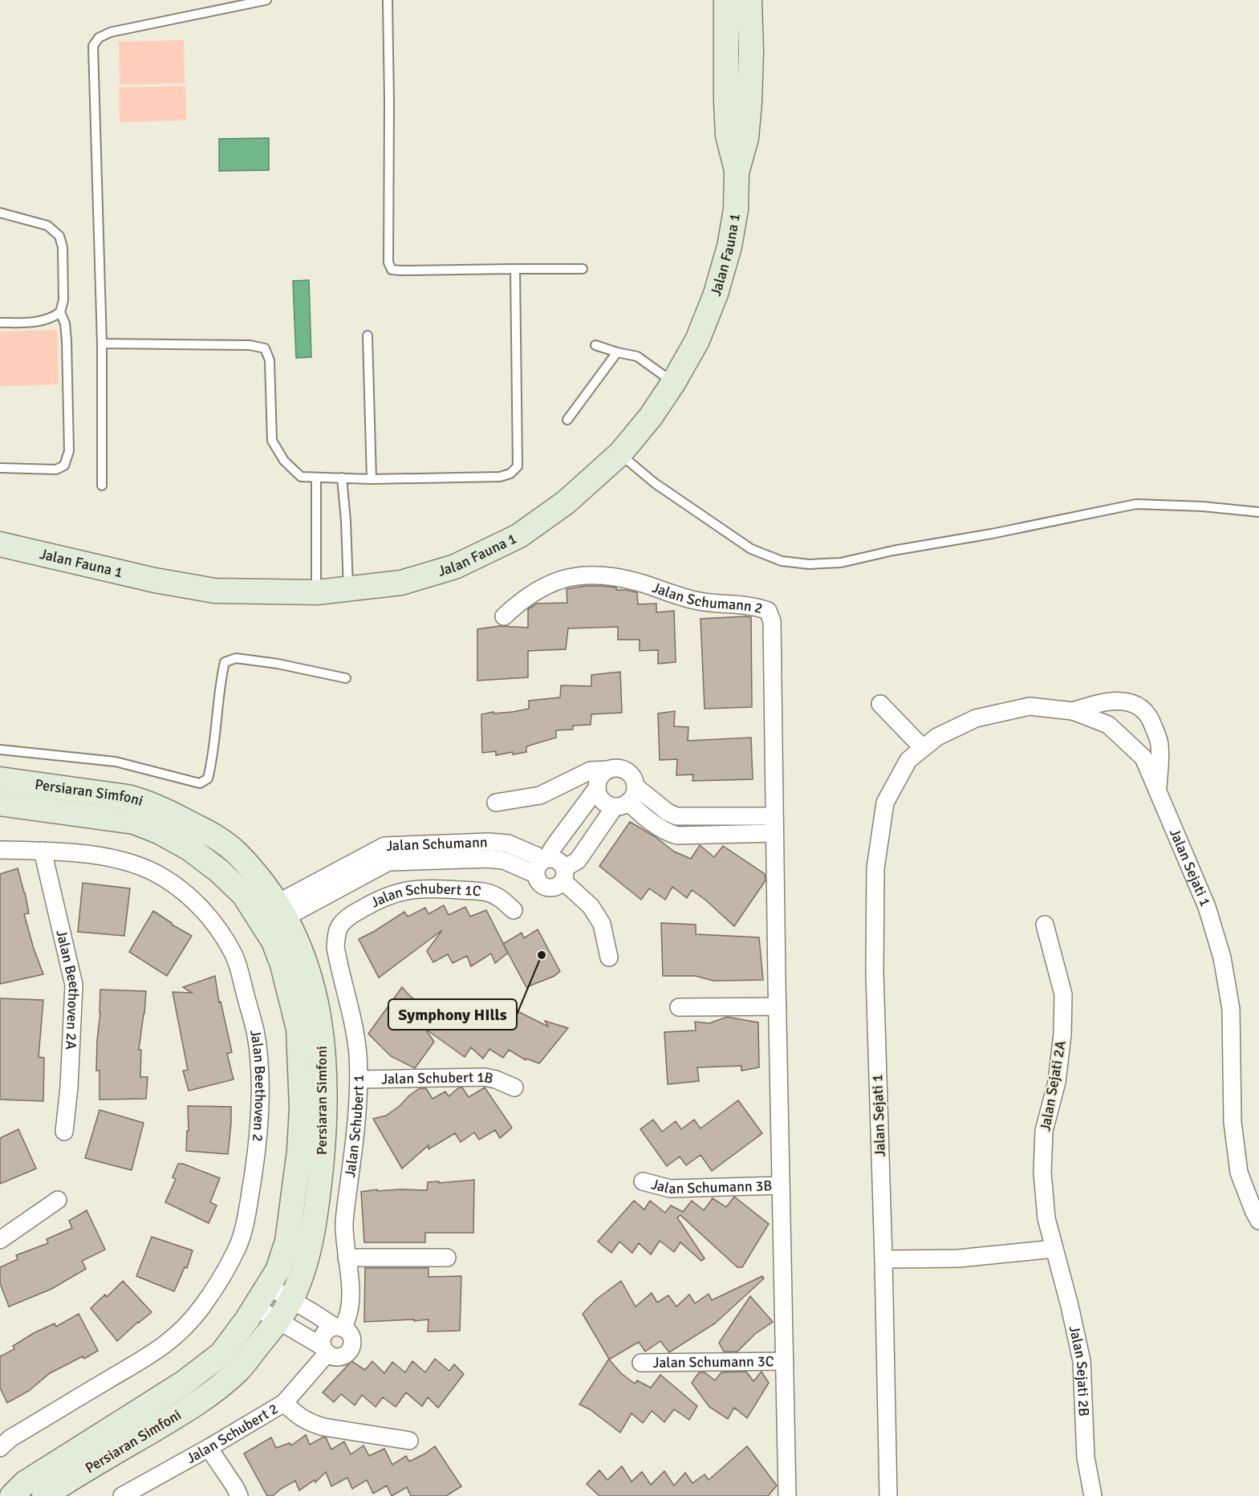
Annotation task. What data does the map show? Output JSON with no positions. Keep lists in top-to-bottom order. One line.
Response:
{"streets":{"street":["Jalan Fauna 1","Jalan Schumann 2","Persiaran Simfoni","Jalan Schumann","Jalan Sejati 1","Jalan Schubert 1C","Jalan Beethoven 2A","Jalan Schubert 1B","Jalan Beethoven 2","Jalan Sejati 2A","Jalan Schubert 1","Jalan Schumann 3B","Jalan Schumann 3C","Jalan Sejati 2B","Jalan Schubert 2"]},"crossings":[["Persiaran Simfoni","Jalan Schumann"],["Jalan Schubert 1C","Jalan Schubert 1"],["Jalan Beethoven 2A","Jalan Beethoven 2"],["Jalan Schubert 1B","Jalan Schubert 1"],["Jalan Sejati 2A","Jalan Sejati 2B"],["Jalan Schubert 1","Jalan Schubert 2"]],"places":["Symphony HIlls"]}
